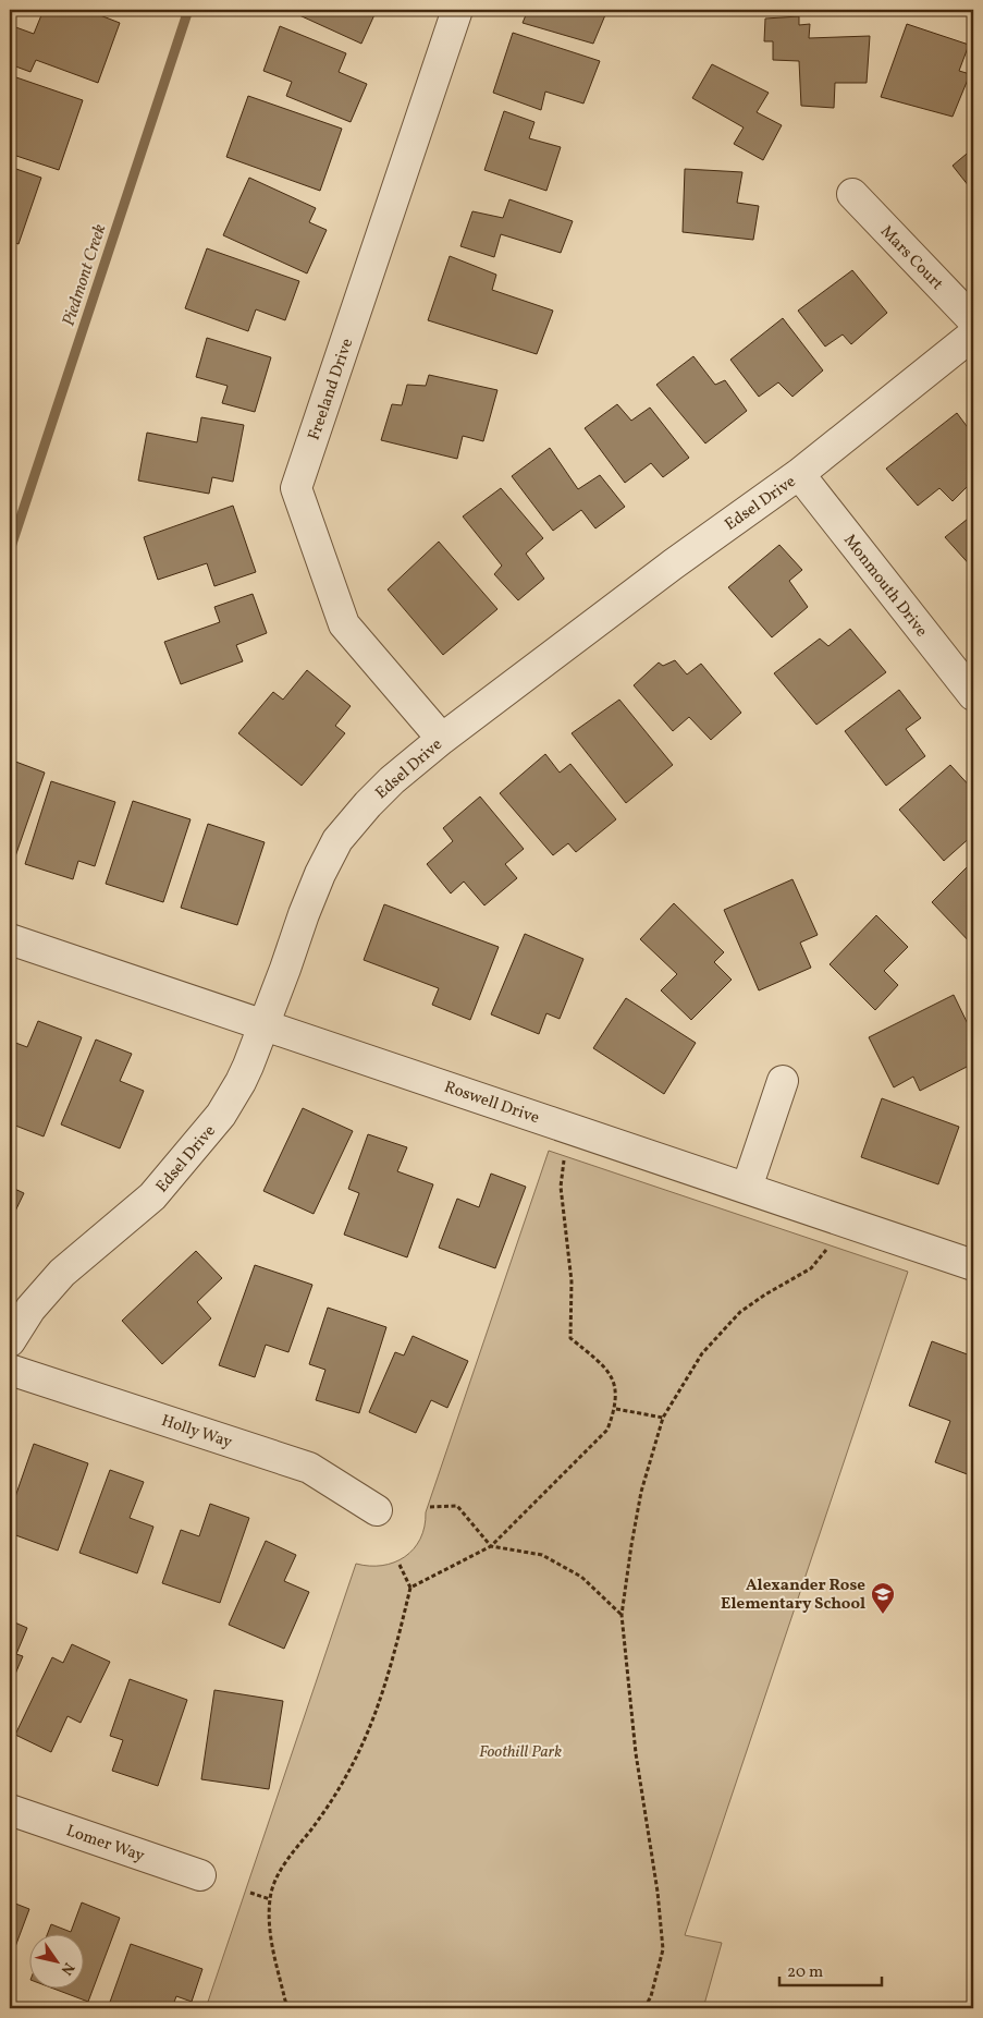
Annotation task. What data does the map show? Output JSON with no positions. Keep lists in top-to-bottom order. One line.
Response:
{"streets":{"street":["Mars Court","Freeland Drive","Edsel Drive","Monmouth Drive","Roswell Drive","Holly Way","Lomer Way"]},"crossings":[["Freeland Drive","Edsel Drive"],["Edsel Drive","Monmouth Drive"],["Edsel Drive","Roswell Drive"]],"water":["Piedmont Creek"],"parks":["Foothill Park"],"places":{"school or university":["Alexander Rose Elementary School"]},"scale_bar":"20 m","north":"bottom right"}
